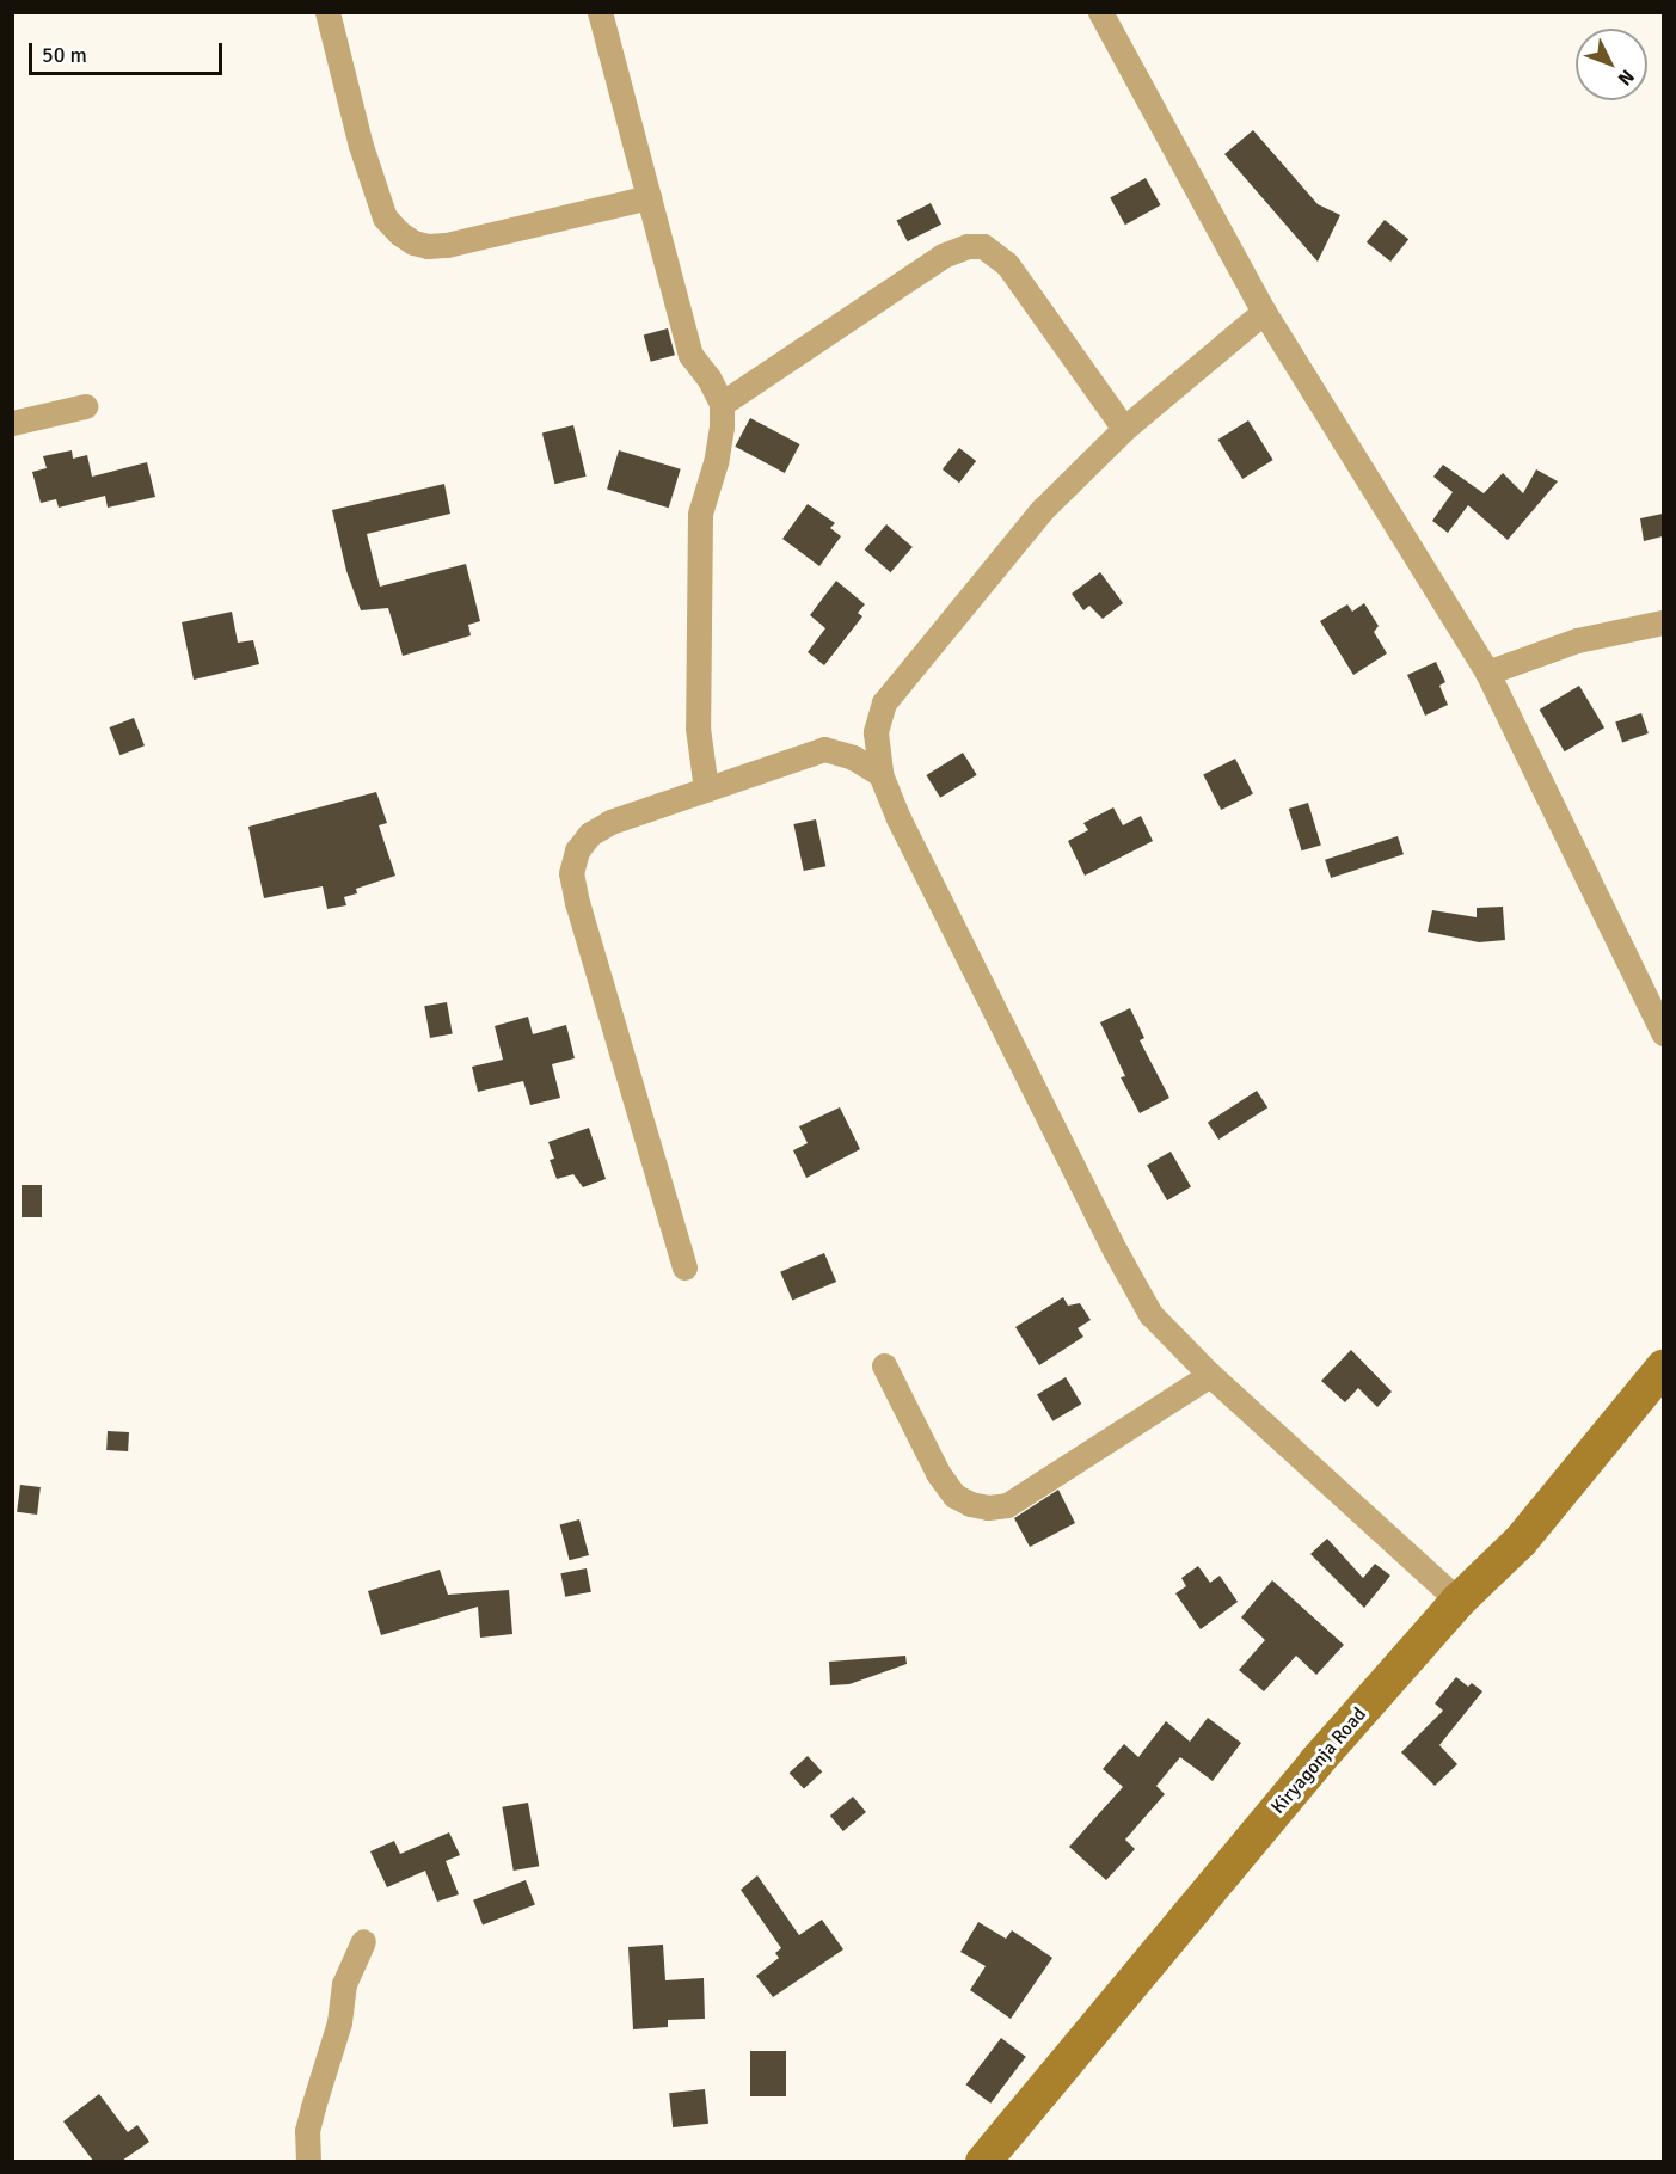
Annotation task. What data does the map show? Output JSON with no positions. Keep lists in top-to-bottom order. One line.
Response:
{"streets":{"street":["Kiryagonja Road"]},"scale_bar":"50 m","north":"bottom right"}
